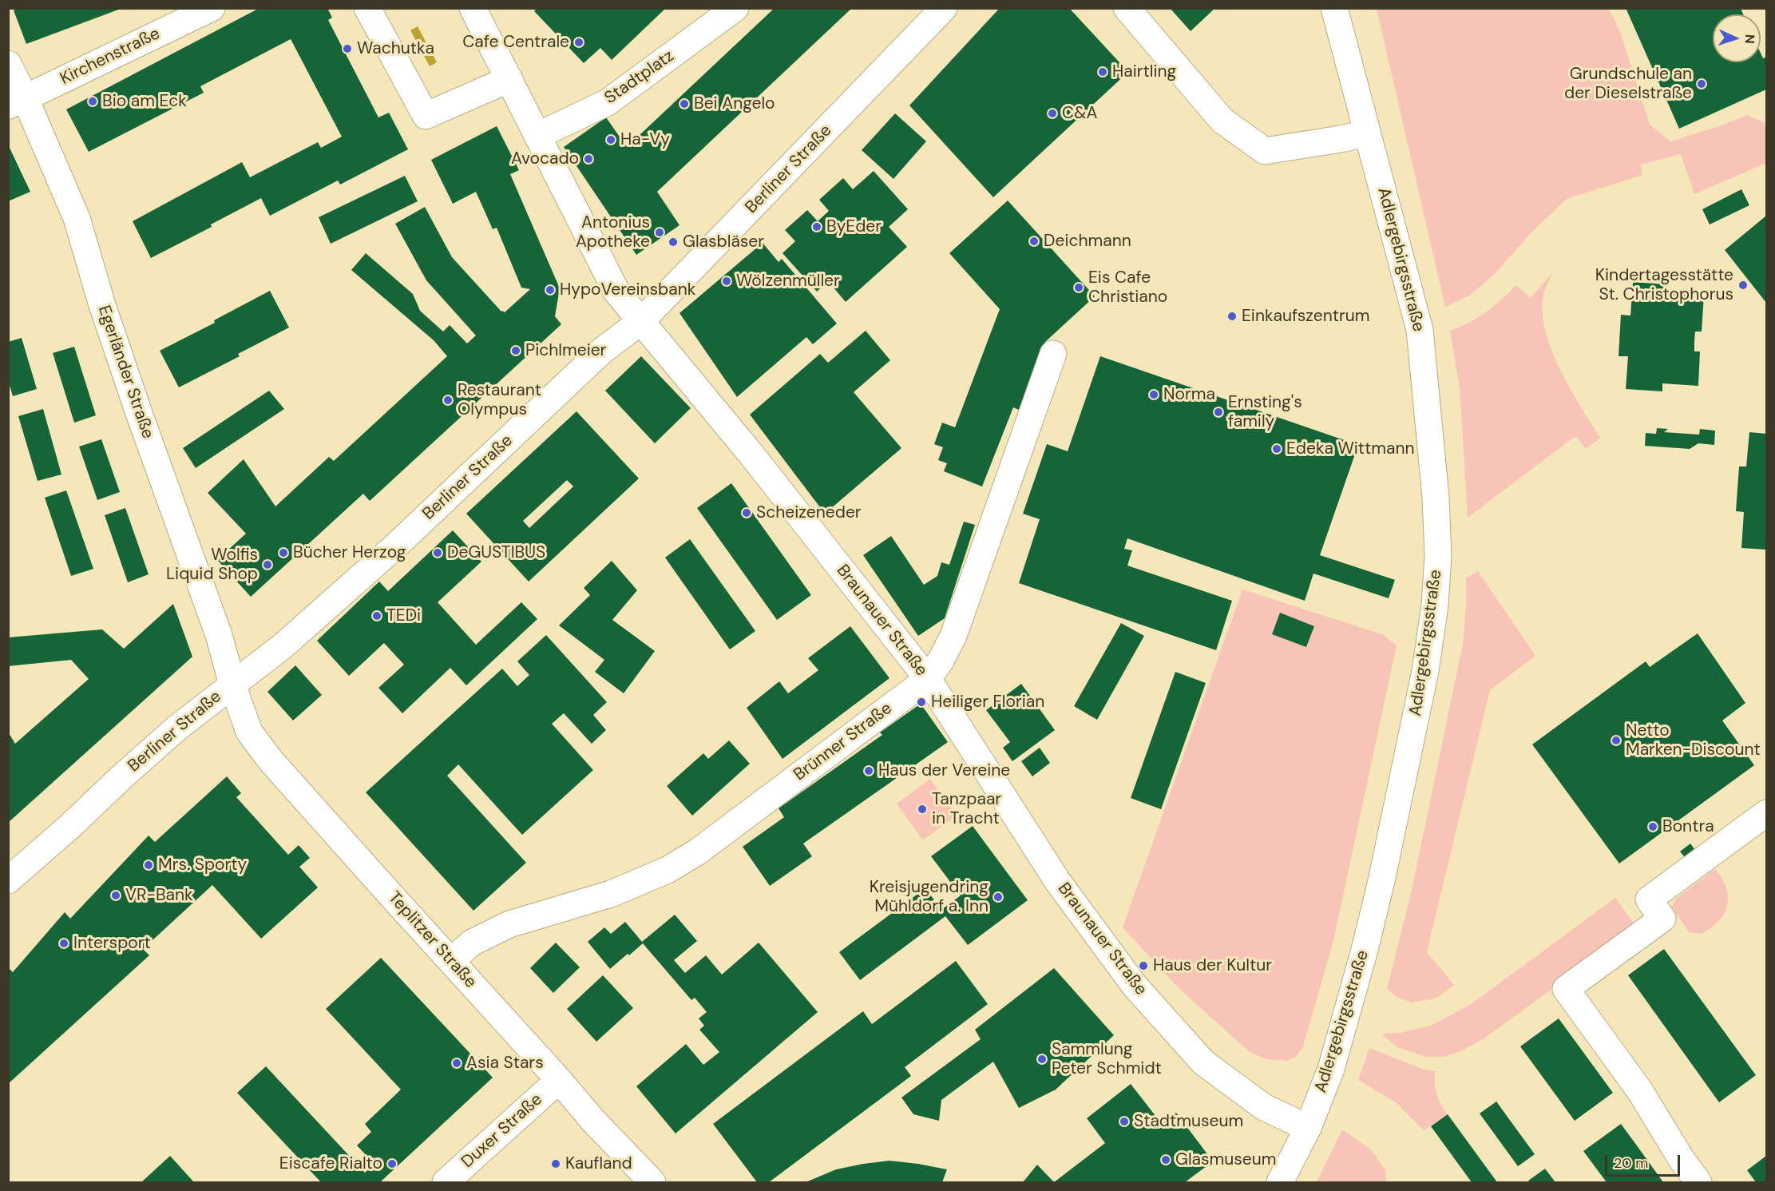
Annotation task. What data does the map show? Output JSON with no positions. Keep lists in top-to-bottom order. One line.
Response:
{"streets":{"street":["Kirchenstraße","Stadtplatz","Berliner Straße","Adlergebirgsstraße","Egerländer Straße","Braunauer Straße","Brünner Straße","Teplitzer Straße","Duxer Straße"]},"crossings":[["Kirchenstraße","Egerländer Straße"],["Berliner Straße","Egerländer Straße"],["Berliner Straße","Braunauer Straße"],["Berliner Straße","Teplitzer Straße"],["Adlergebirgsstraße","Braunauer Straße"],["Egerländer Straße","Teplitzer Straße"],["Braunauer Straße","Brünner Straße"],["Brünner Straße","Teplitzer Straße"],["Teplitzer Straße","Duxer Straße"]],"places":["Cafe Centrale","Wachutka","Hairtling","Grundschule an der Dieselstraße","Bio am Eck","Bei Angelo","C&A","Ha-Vy","Avocado","ByEder","Antonius Apotheke","Deichmann","Glasbläser","Wölzenmüller","Kindertagesstätte St. Christophorus","Eis Cafe Christiano","HypoVereinsbank","Einkaufszentrum","Pichlmeier","Norma","Restaurant Olympus","Ernsting's family","Edeka Wittmann","Scheizeneder","Bücher Herzog","DeGUSTIBUS","Wolfis Liquid Shop","TEDi","Heiliger Florian","Netto Marken-Discount","Haus der Vereine","Tanzpaar in Tracht","Bontra","Mrs. Sporty","VR-Bank","Kreisjugendring Mühldorf a. Inn","Intersport","Haus der Kultur","Sammlung Peter Schmidt","Asia Stars","Stadtmuseum","Glasmuseum","Eiscafe Rialto","Kaufland"],"scale_bar":"20 m","north":"right"}
